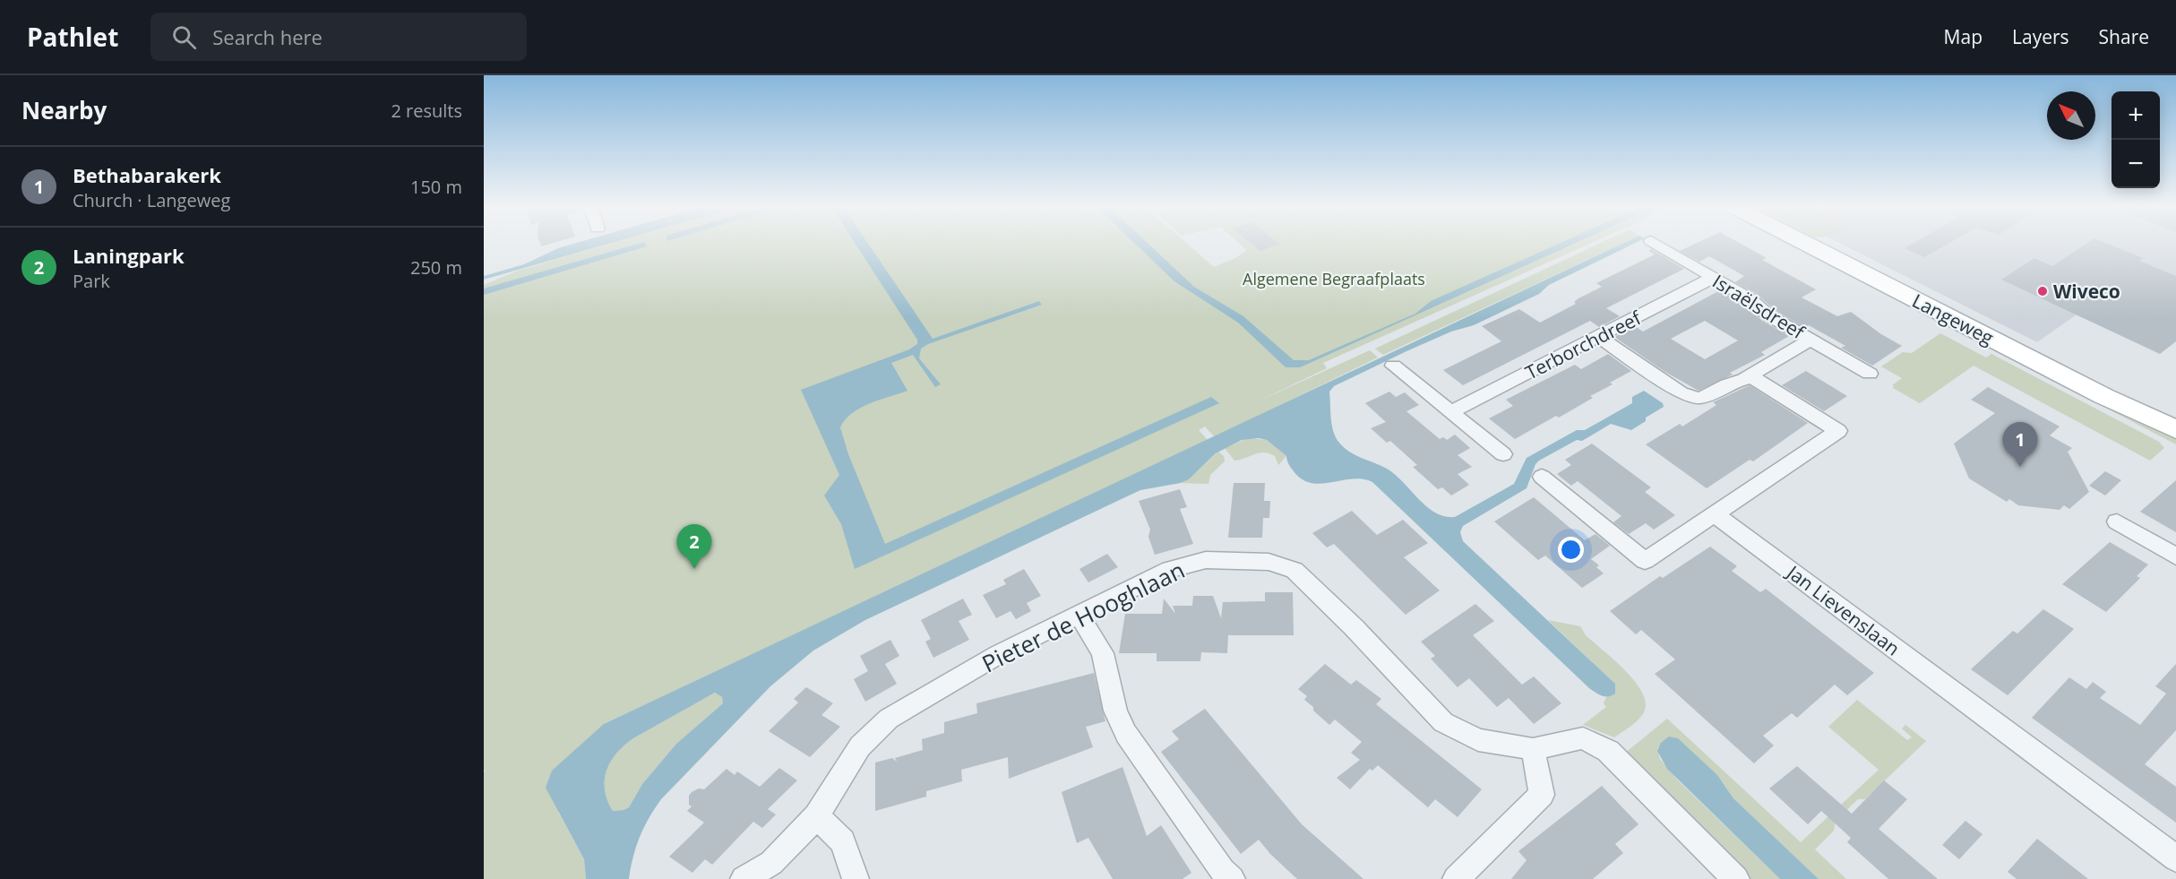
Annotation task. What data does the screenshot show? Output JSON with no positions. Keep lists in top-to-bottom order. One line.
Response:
{"streets":{"main road":["Langeweg"],"street":["Israëlsdreef","Terborchdreef","Jan Lievenslaan","Pieter de Hooghlaan"]},"crossings":[["Israëlsdreef","Terborchdreef"]],"parks":["Algemene Begraafplaats"],"places":["Wiveco"],"north":"top left","page":{"header":"Pathlet","search":"Search here","nav":["Map","Layers","Share"],"heading":["Nearby","2 results"],"map_buttons":["+","−"],"list":[{"mark":"1","name":"Bethabarakerk","note":"Church · Langeweg","value":"150 m"},{"mark":"2","name":"Laningpark","note":"Park","value":"250 m"}],"pins":["1","2"]}}
